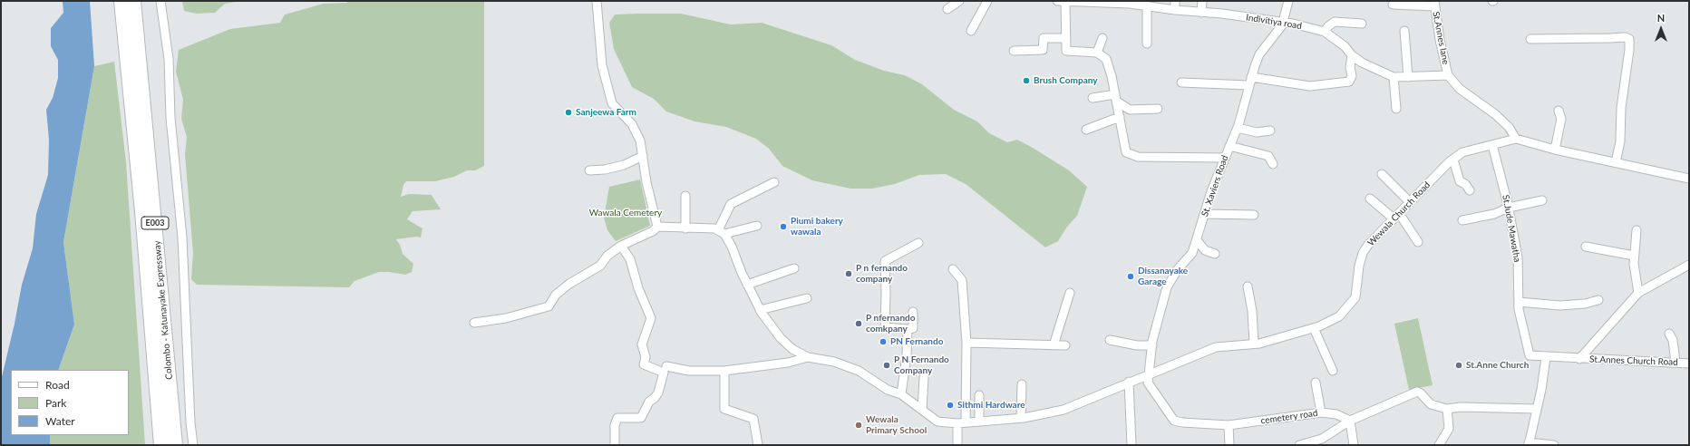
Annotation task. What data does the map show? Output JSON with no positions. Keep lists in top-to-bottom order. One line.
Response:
{"streets":{"highway":["E003","Colombo - Katunayake Expressway"],"street":["Indivitiya road","St.Annes lane","St. Xaviers Road","Wewala Church Road","St.Jude Mawatha","St.Annes Church Road","cemetery road"]},"crossings":[["Indivitiya road","St.Annes lane"],["Indivitiya road","St. Xaviers Road"],["St. Xaviers Road","Wewala Church Road"],["St. Xaviers Road","cemetery road"],["Wewala Church Road","St.Jude Mawatha"],["Wewala Church Road","cemetery road"],["St.Jude Mawatha","St.Annes Church Road"]],"parks":["Wawala Cemetery"],"places":["Brush Company","Sanjeewa Farm","Piumi bakery wawala","P n fernando company","Dissanayake Garage","P nfernando comkpany","PN Fernando","P N Fernando Company","St.Anne Church","Sithmi Hardware","Wewala Primary School"],"legend":["Road","Park","Water"],"north":"top"}
